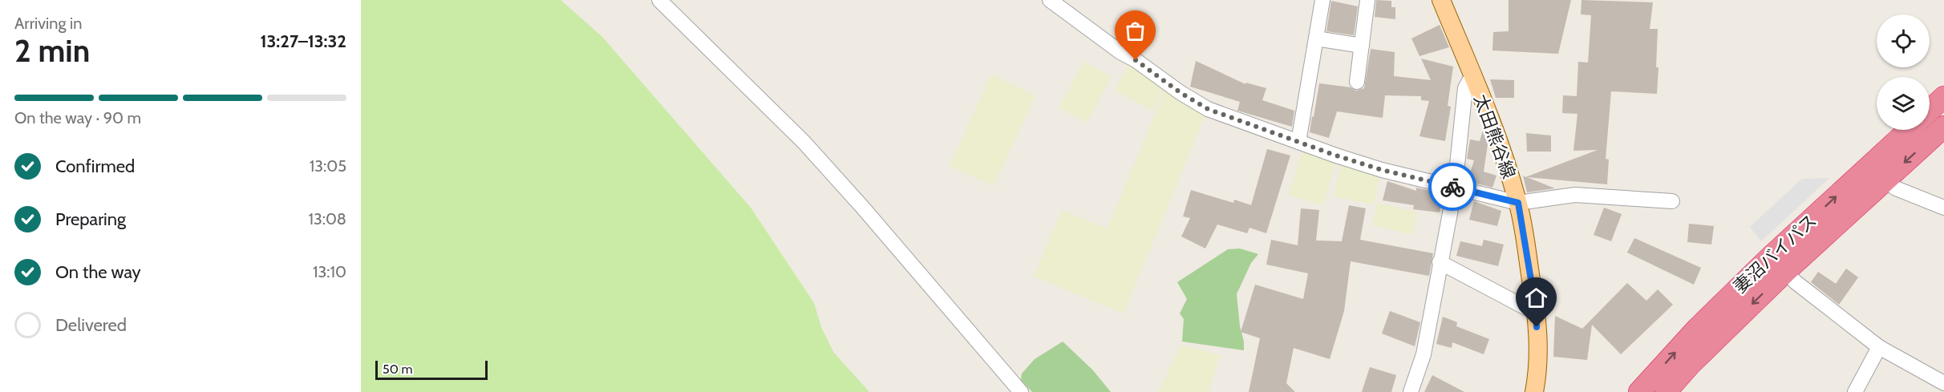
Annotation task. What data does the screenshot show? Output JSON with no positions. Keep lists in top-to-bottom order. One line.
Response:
{"streets":{"highway":["妻沼バイパス"],"main road":["太田熊谷線"]},"scale_bar":"50 m","page":{"heading":["2 min","Arriving in","13:27–13:32"],"bar":"On the way · 90 m","list":[["Confirmed","13:05"],["Preparing","13:08"],["On the way","13:10"],"Delivered"],"scale":"50 m"}}
